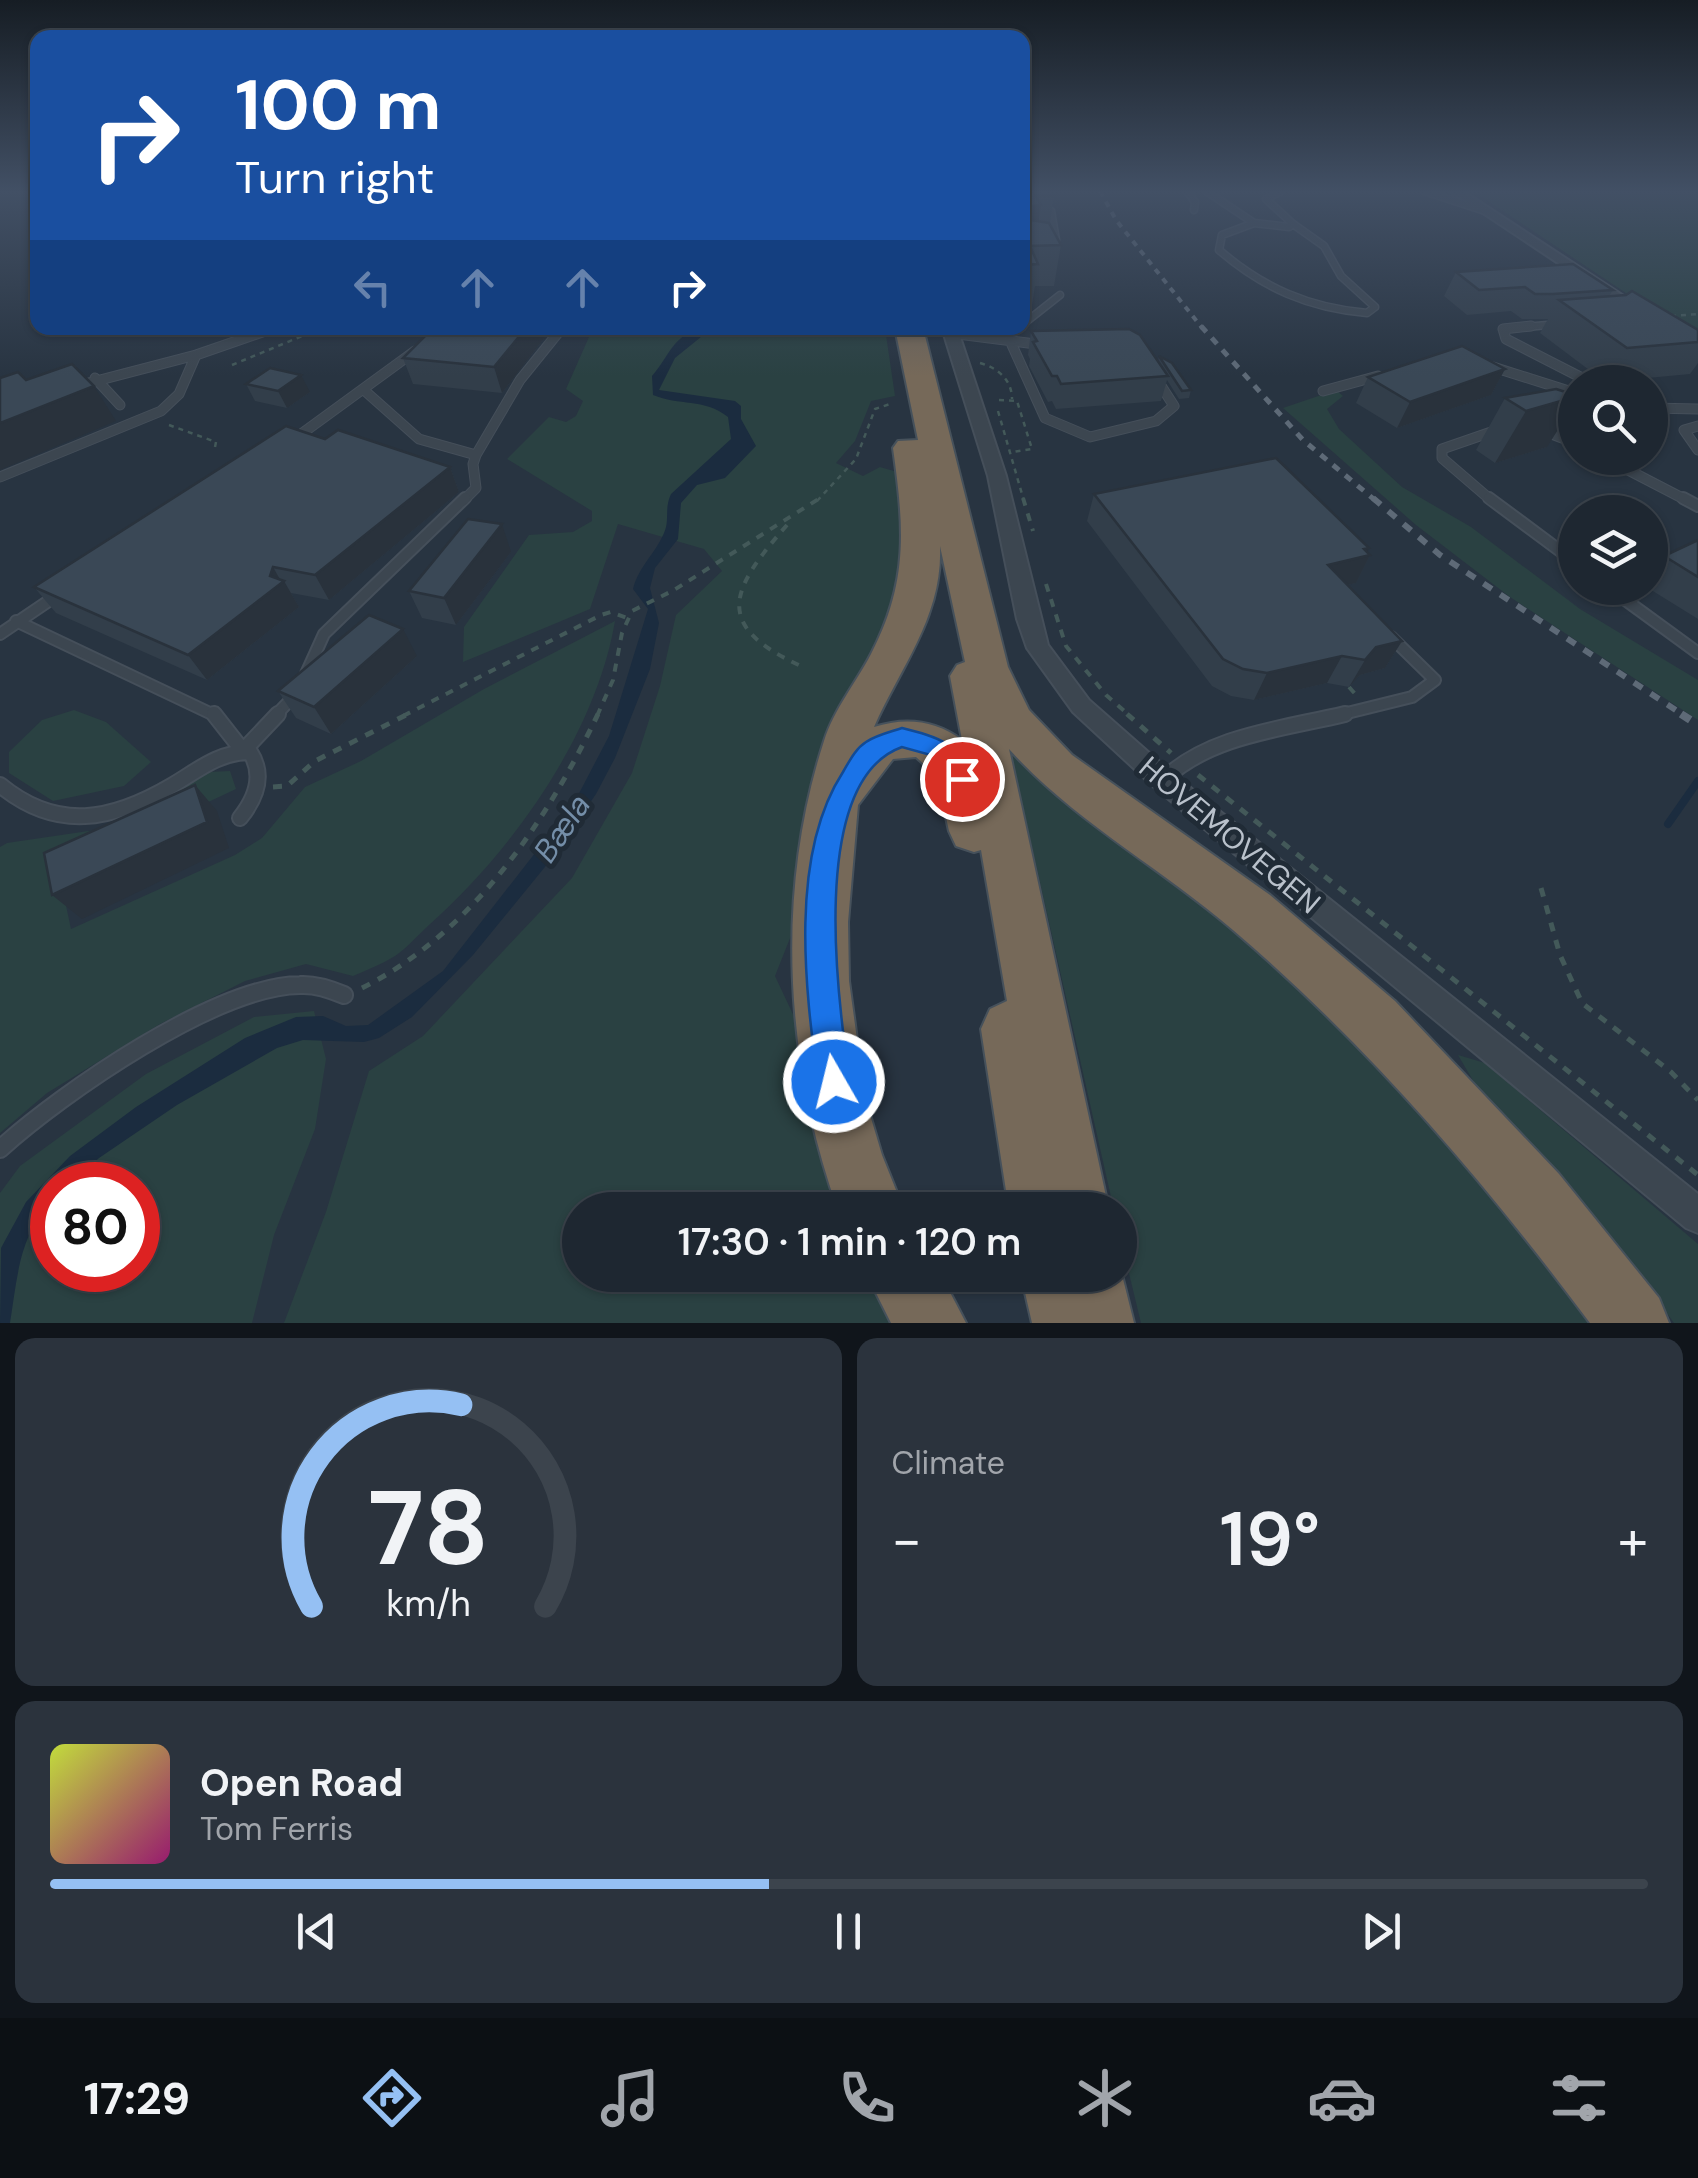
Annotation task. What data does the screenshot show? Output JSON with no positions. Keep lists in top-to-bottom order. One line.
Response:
{"streets":{"street":["HOVEMOVEGEN"]},"water":["Bæla"],"page":{"turn":["100 m","Turn right"],"limit":"80","trip":"17:30 · 1 min · 120 m","tile":"Climate","heat":["−","19°","+"],"song":["Open Road","Tom Ferris"],"tabs":"17:29","gauge":["78","km/h"]}}
